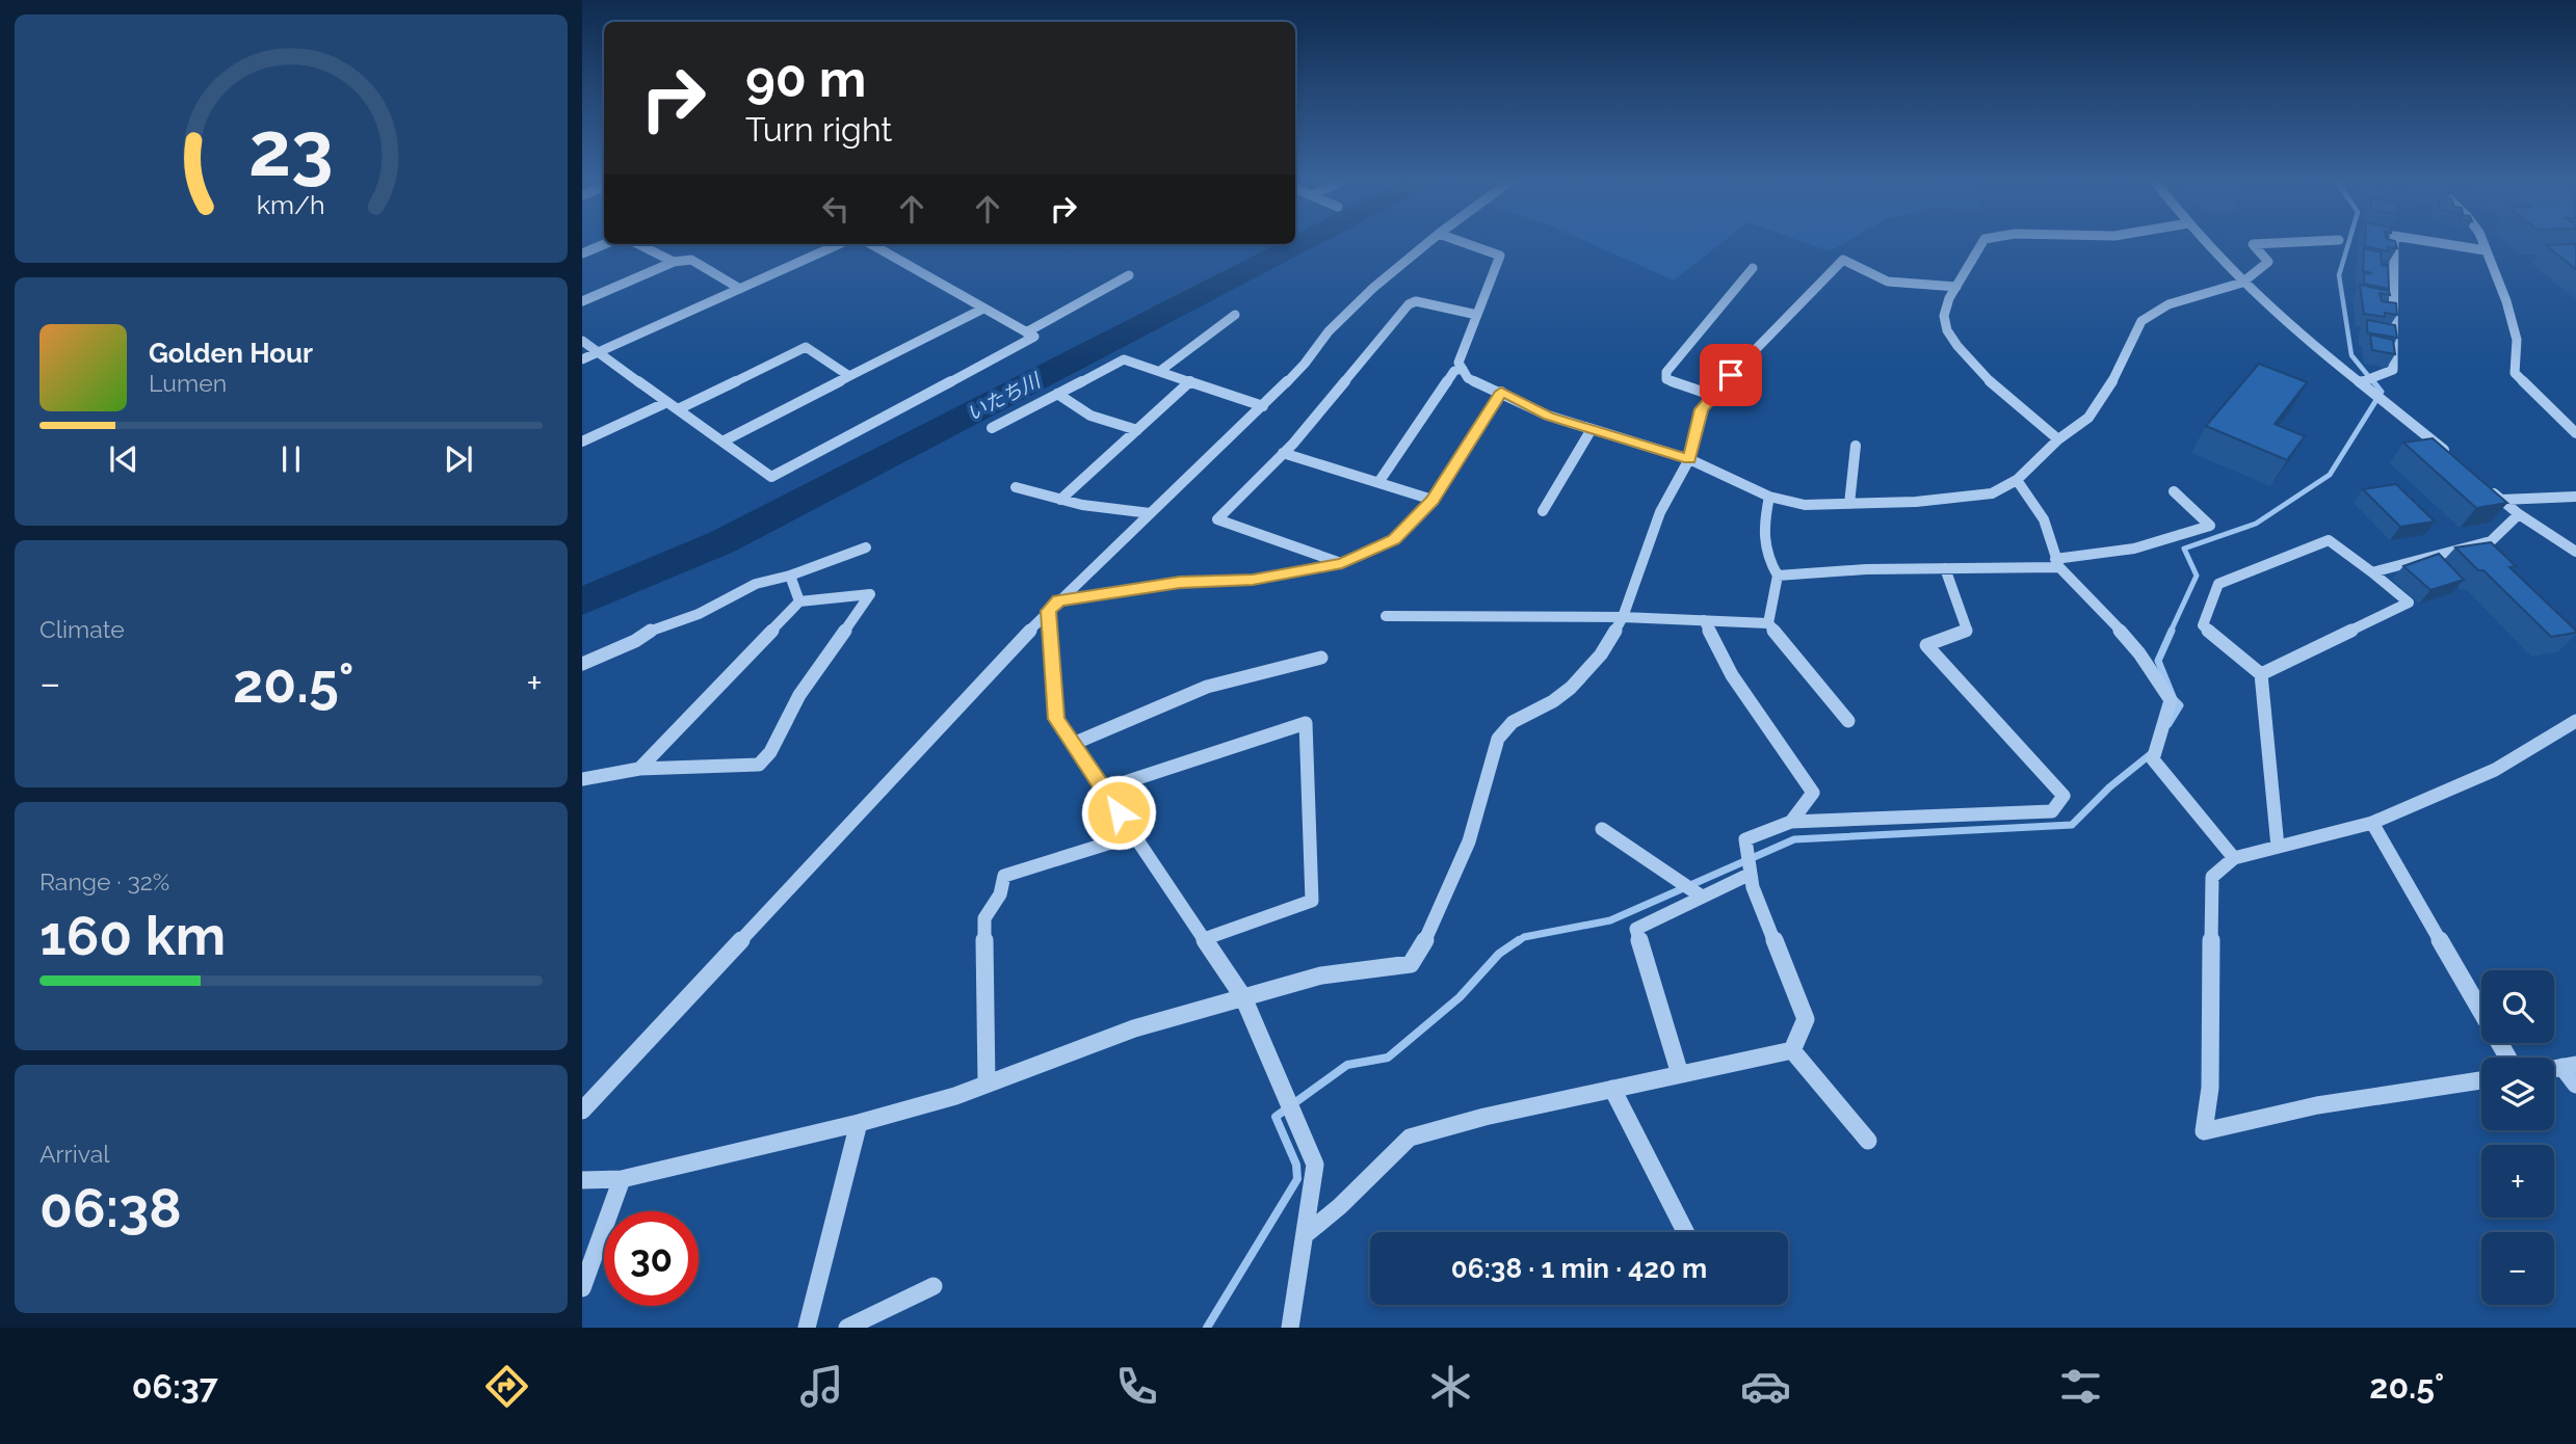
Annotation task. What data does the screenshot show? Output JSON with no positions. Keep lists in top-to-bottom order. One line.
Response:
{"water":["いたち川"],"page":{"turn":["90 m","Turn right"],"song":["Golden Hour","Lumen"],"tile":["Climate",["Range · 32%","160 km"],["Arrival","06:38"]],"heat":["−","20.5°","+"],"map_buttons":["+","−"],"limit":"30","trip":"06:38 · 1 min · 420 m","tabs":["06:37","20.5°"],"gauge":["23","km/h"]}}
